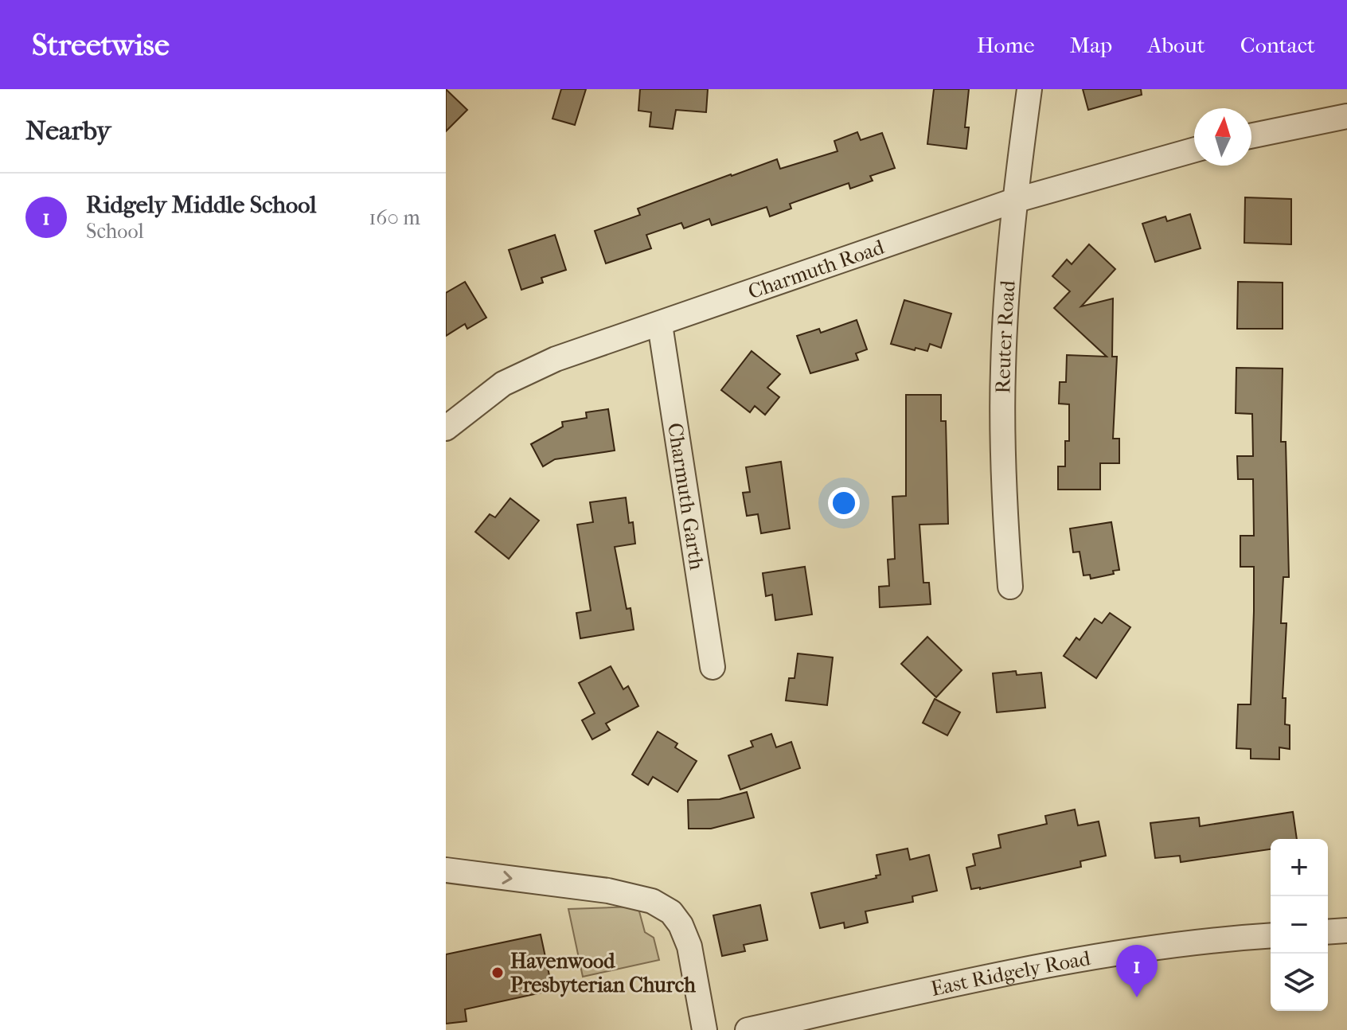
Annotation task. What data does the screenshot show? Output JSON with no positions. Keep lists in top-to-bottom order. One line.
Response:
{"streets":{"street":["Charmuth Road","Reuter Road","Charmuth Garth","East Ridgely Road"]},"crossings":[["Charmuth Road","Reuter Road"],["Charmuth Road","Charmuth Garth"]],"places":["Havenwood Presbyterian Church"],"north":"top","page":{"header":"Streetwise","nav":["Home","Map","About","Contact"],"heading":"Nearby","list":[{"mark":"1","name":"Ridgely Middle School","note":"School","value":"160 m"}],"map_buttons":["+","−"],"pins":"1"}}
